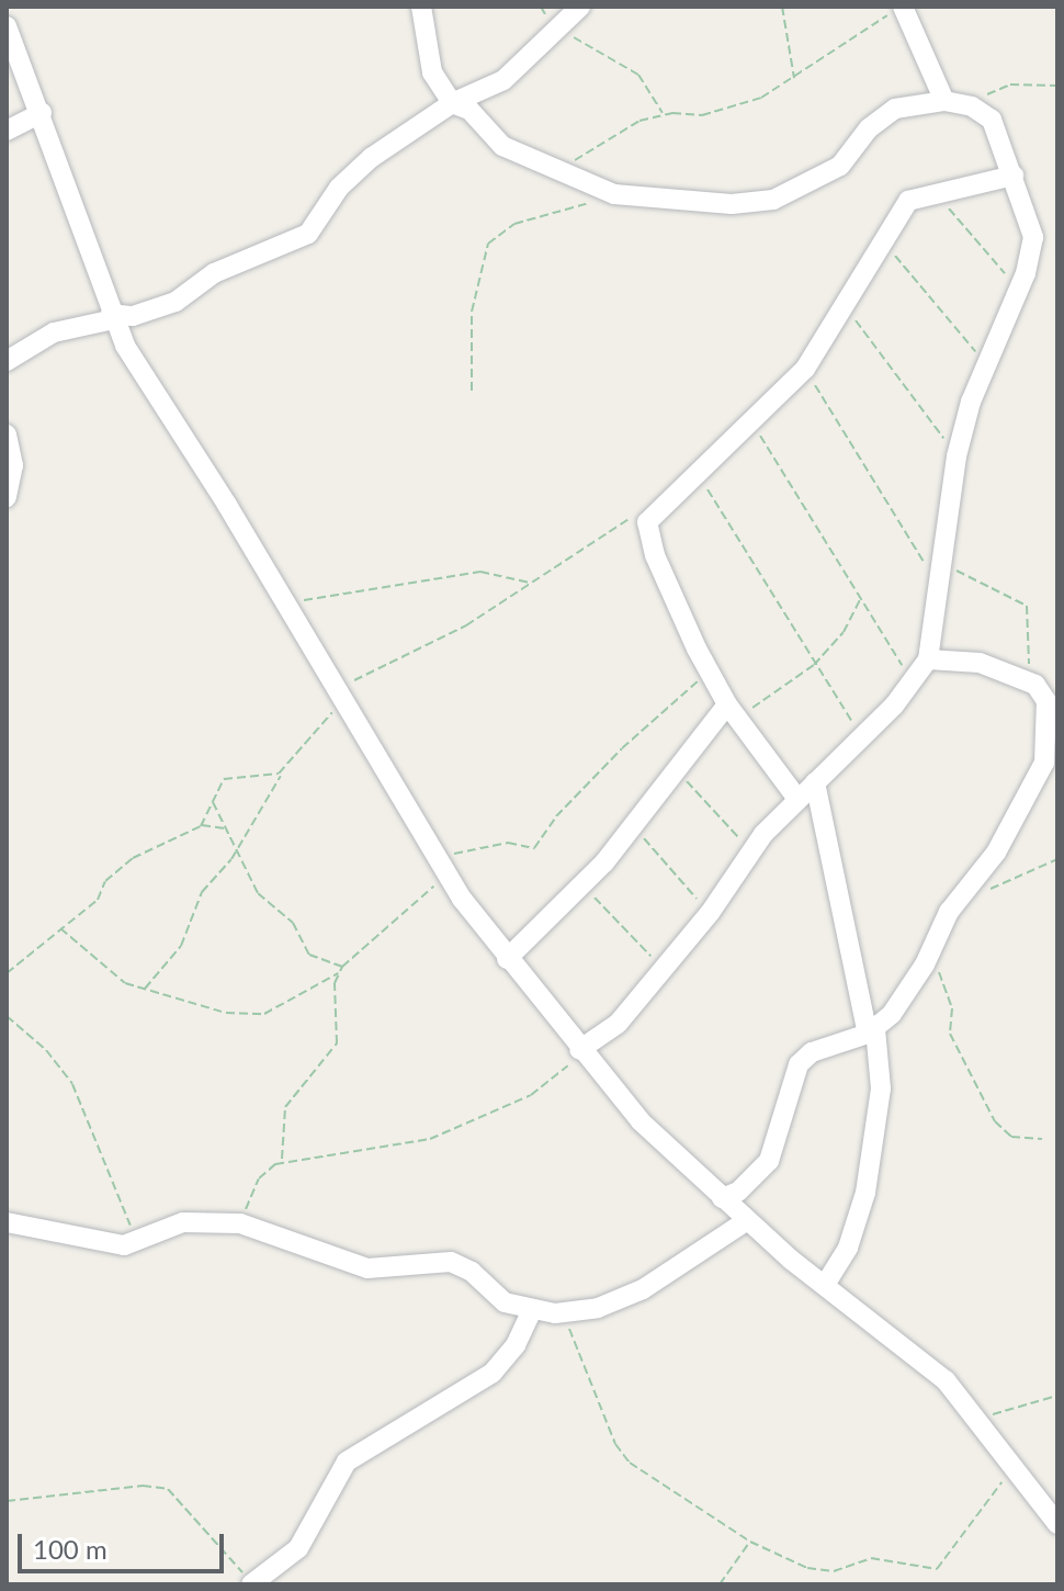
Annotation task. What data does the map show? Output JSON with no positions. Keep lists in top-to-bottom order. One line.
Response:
{"scale_bar":"100 m"}
